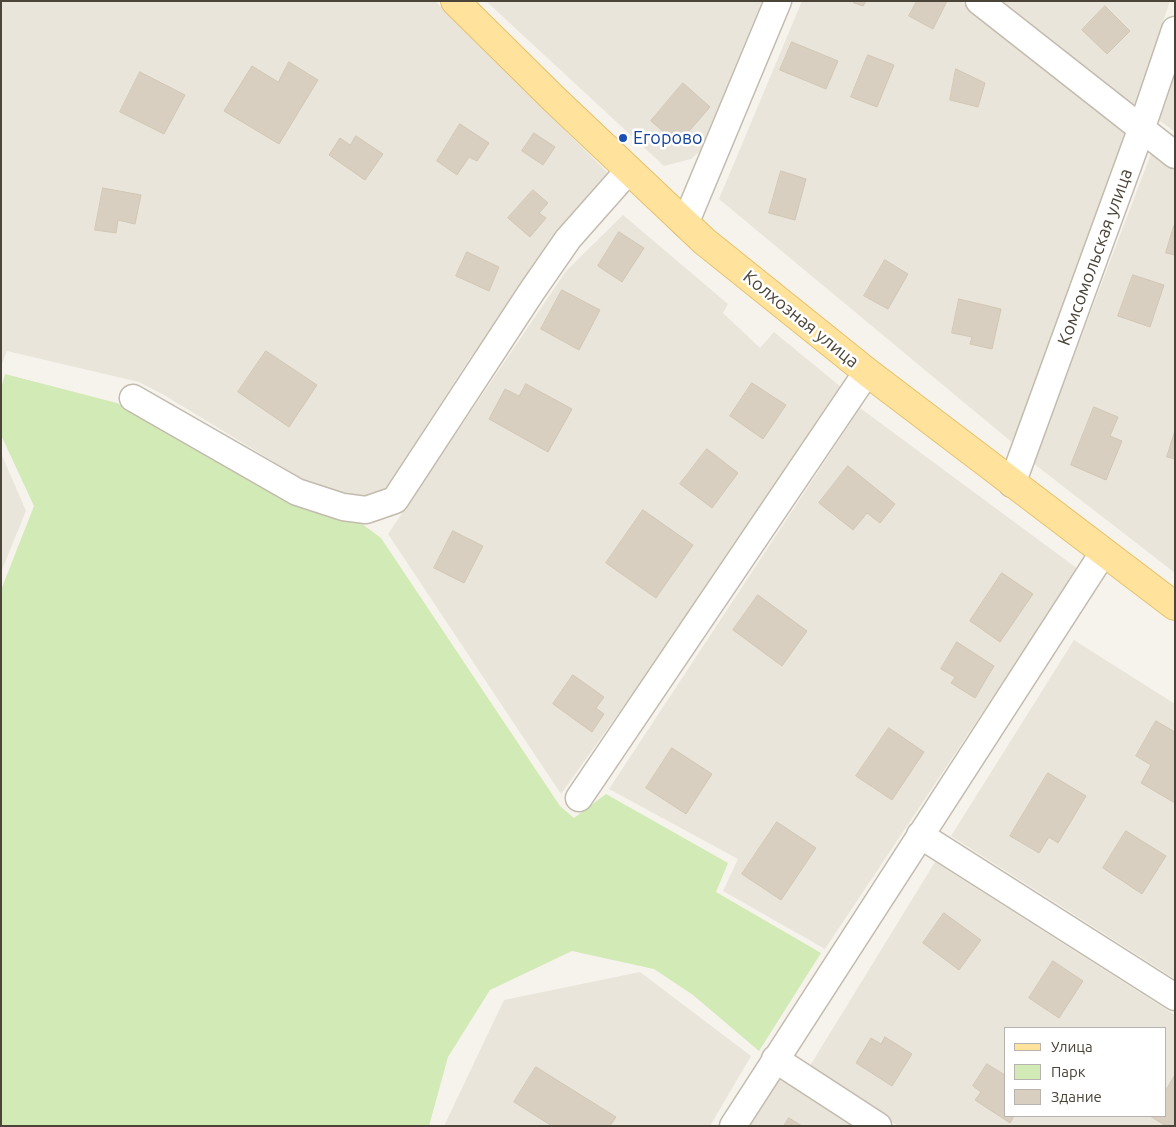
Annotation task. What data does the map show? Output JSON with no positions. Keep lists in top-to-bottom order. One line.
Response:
{"streets":{"main road":["Колхозная улица"],"street":["Комсомольская улица"]},"crossings":[["Комсомольская улица","Колхозная улица"]],"places":["Егорово"],"legend":["Улица","Парк","Здание"]}
